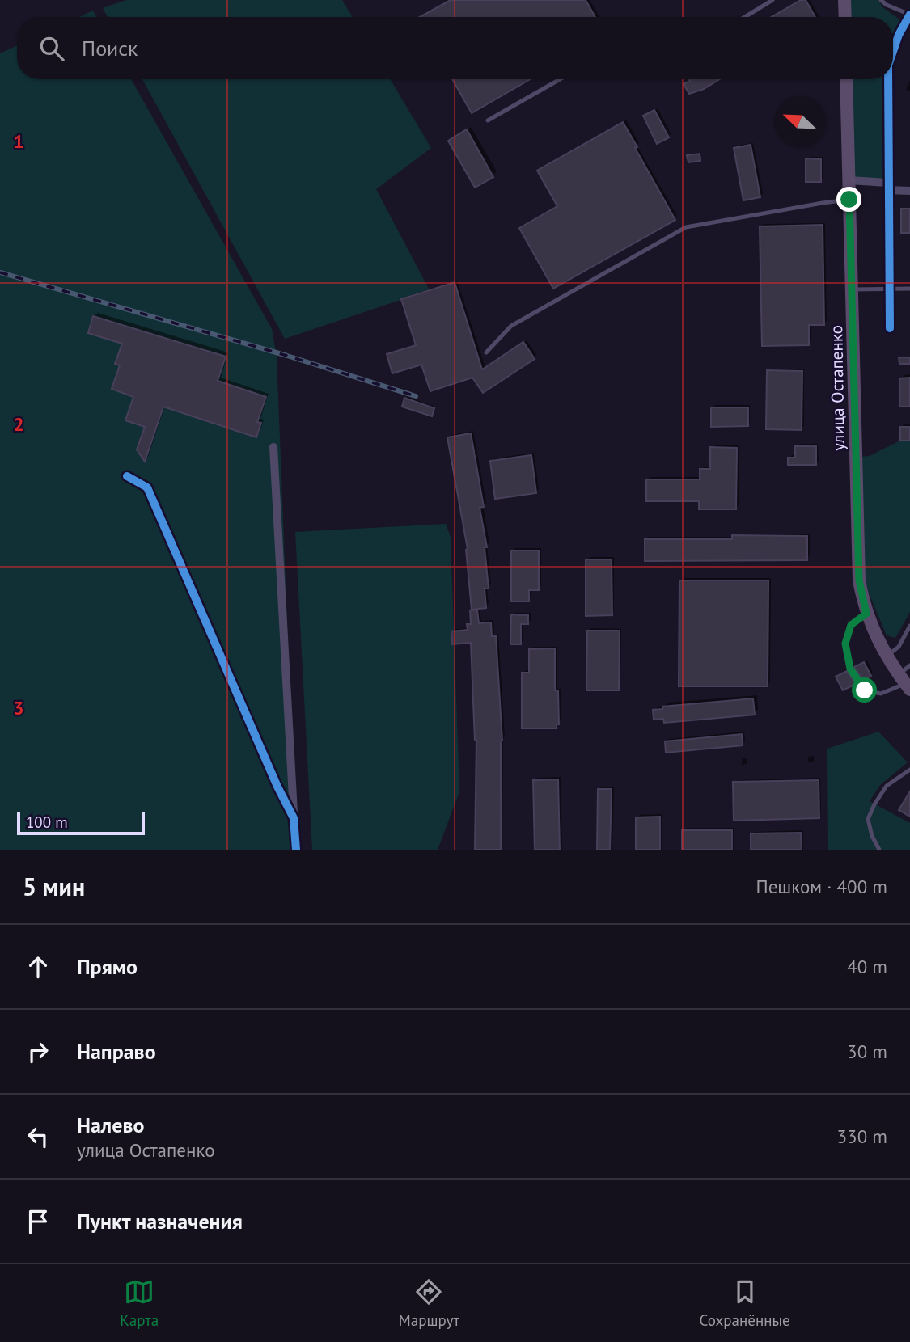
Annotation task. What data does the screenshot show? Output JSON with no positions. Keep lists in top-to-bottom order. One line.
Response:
{"streets":{"main road":["улица Остапенко"]},"scale_bar":"100 m","north":"top left","page":{"search":"Поиск","scale":"100 m","heading":["5 мин","Пешком · 400 m"],"list":[["Прямо","40 m"],["Направо","30 m"],["Налево","улица Остапенко","330 m"],"Пункт назначения"],"nav":["Карта","Маршрут","Сохранённые"]},"grid":{"rows":["1","2","3"]}}
